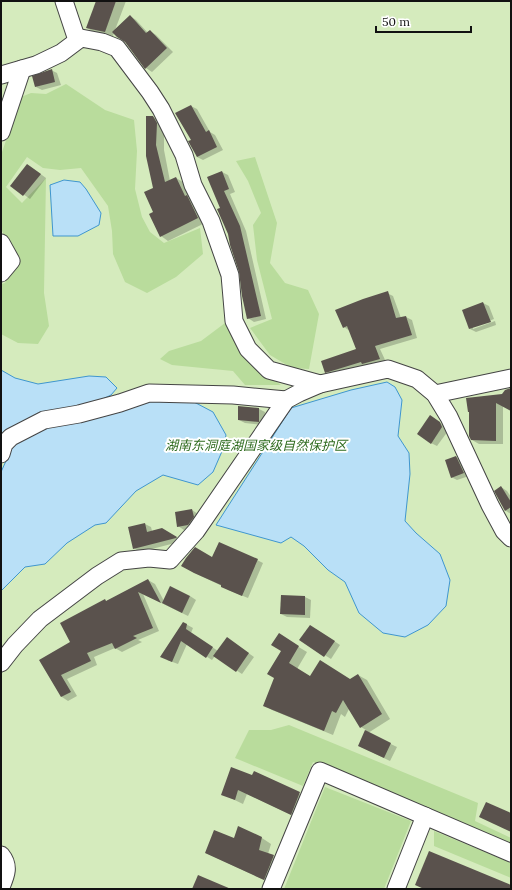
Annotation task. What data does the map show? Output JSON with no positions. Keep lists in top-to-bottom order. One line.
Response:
{"parks":["湖南东洞庭湖国家级自然保护区"],"scale_bar":"50 m"}
